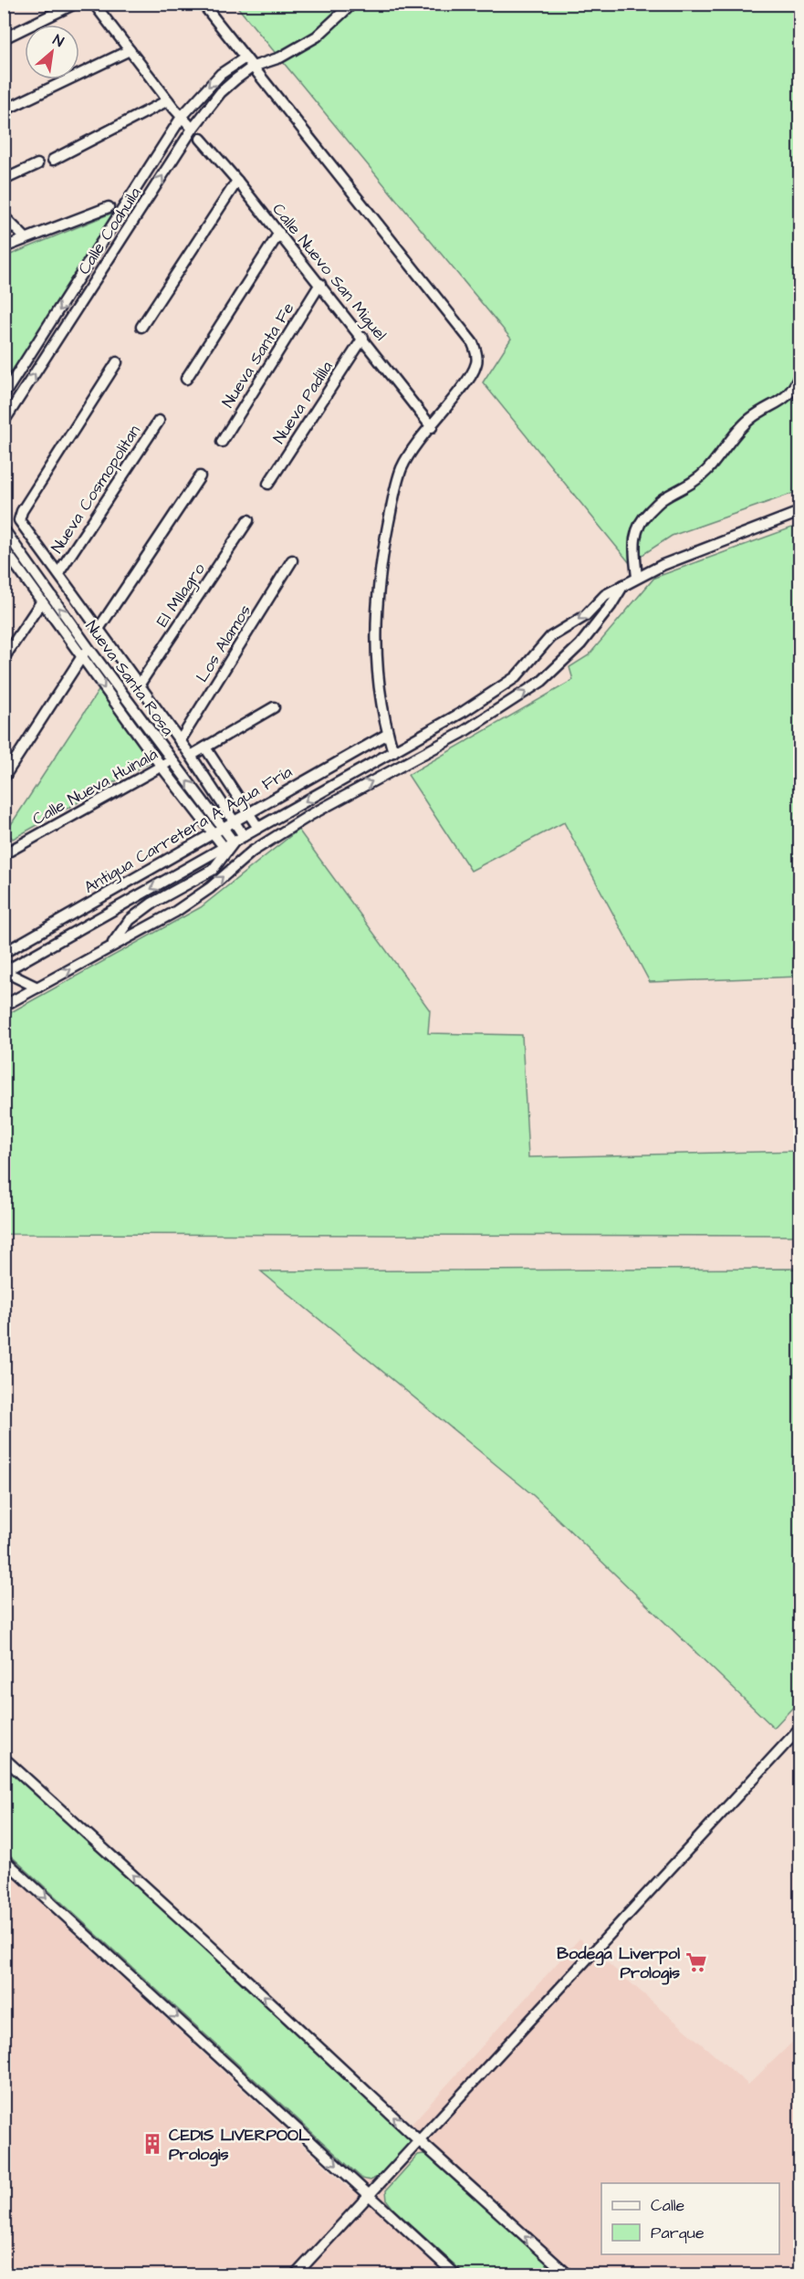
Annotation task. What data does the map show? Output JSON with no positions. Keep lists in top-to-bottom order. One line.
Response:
{"streets":{"street":["Calle Coahuila","Calle Nuevo San Miguel","Nueva Santa Fe","Nueva Padilla","Nueva Cosmopolitan","El MIlagro","Los Alamos","Nueva Santa Rosa","Calle Nueva Huinalá","Antigua Carretera A Agua Fría"]},"crossings":[["Calle Nuevo San Miguel","Nueva Santa Fe"],["Calle Nuevo San Miguel","Nueva Padilla"],["Nueva Santa Rosa","Calle Nueva Huinalá"],["Nueva Santa Rosa","Antigua Carretera A Agua Fría"]],"places":{"supermarket":["Bodega Liverpol Prologis"],"building":["CEDIS LIVERPOOL Prologis"]},"legend":["Calle","Parque"],"north":"top right"}
